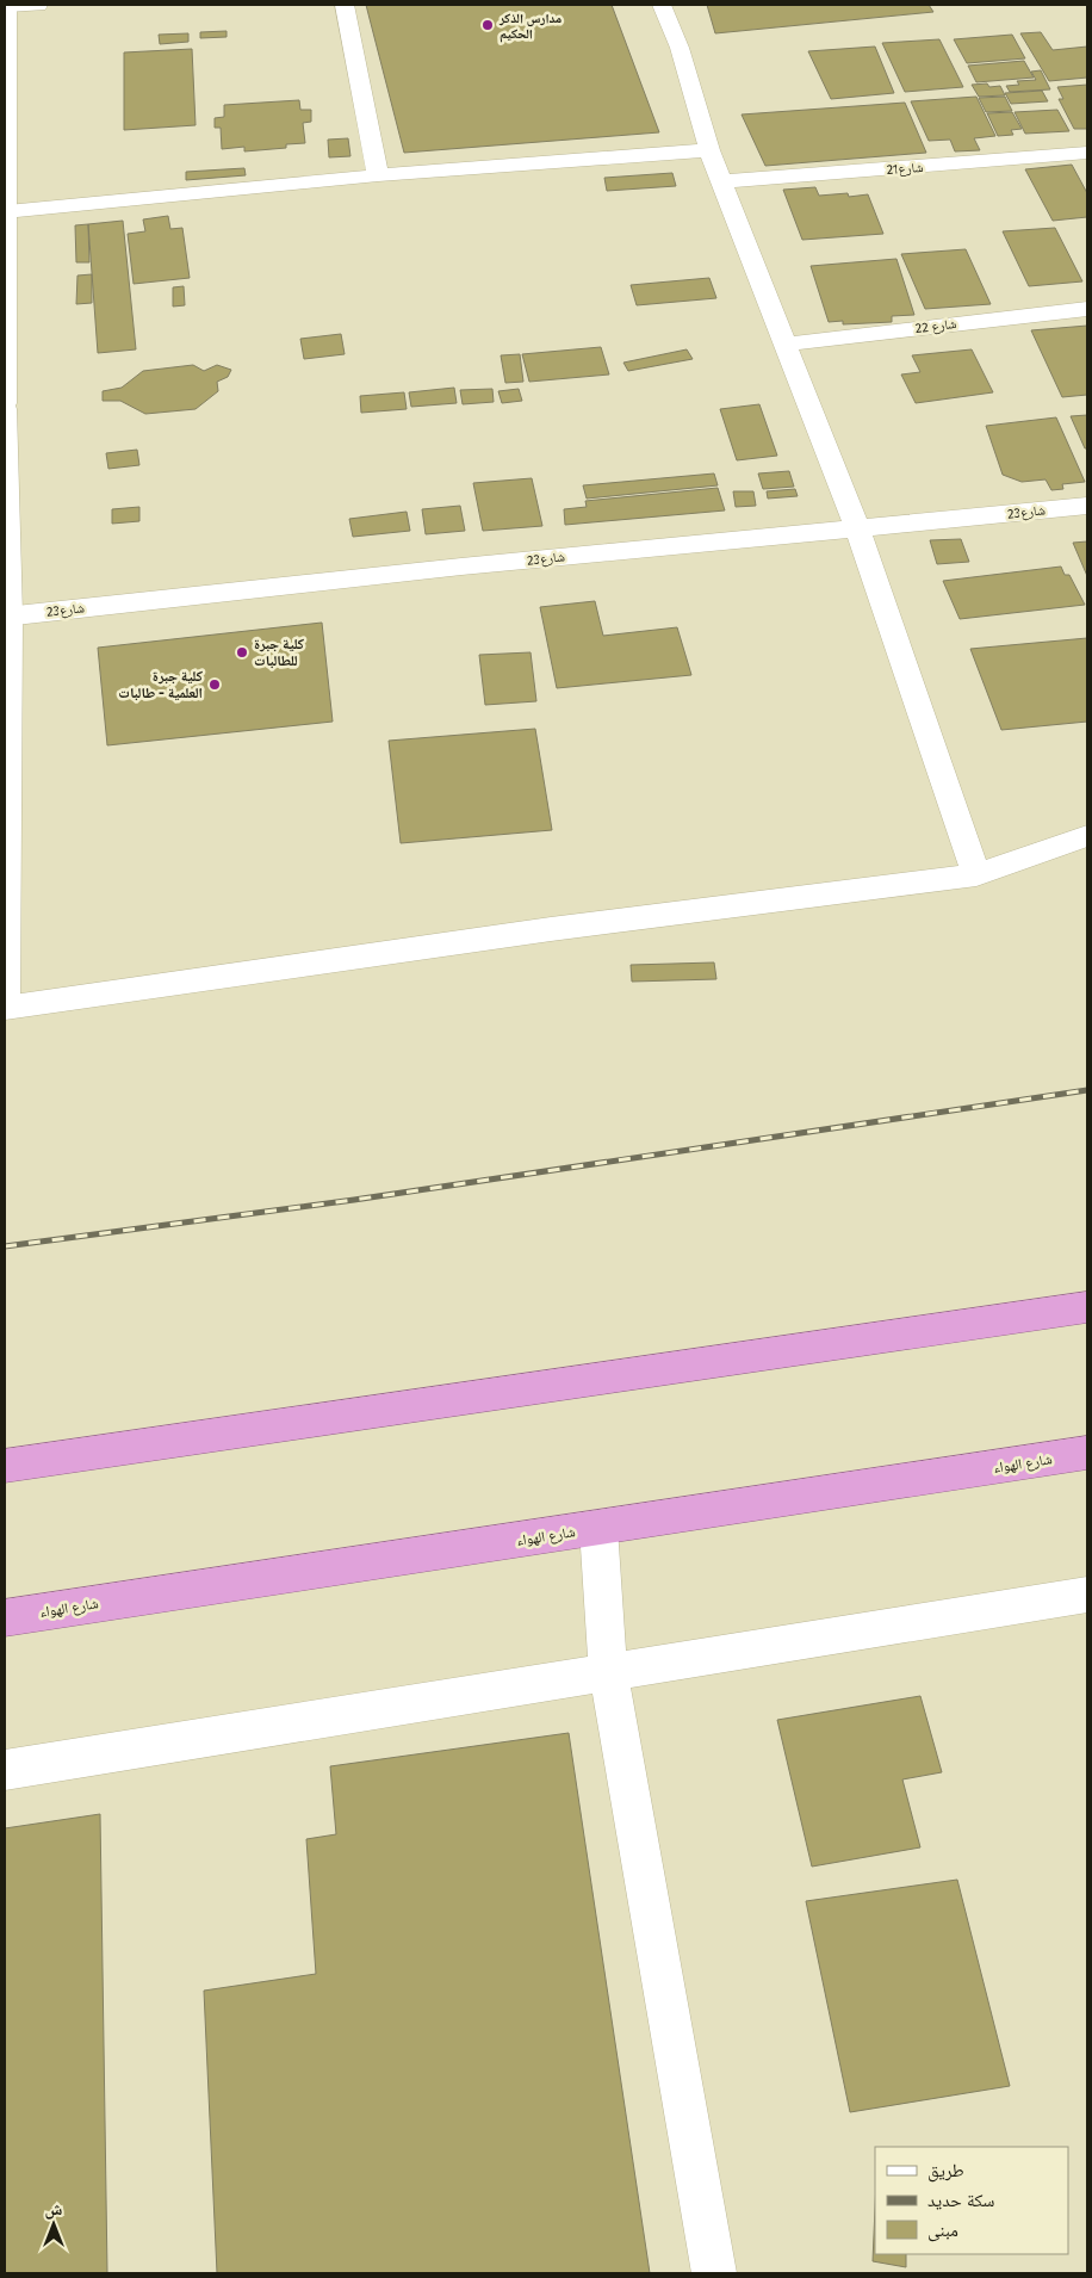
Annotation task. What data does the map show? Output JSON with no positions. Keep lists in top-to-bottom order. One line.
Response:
{"streets":{"highway":["شارع الهواء"],"street":["شارع21","شارع 22","شارع23"]},"places":["مدارس الذكر الحكيم","كلية جبرة للطالبات","كلية جبرة العلمية - طالبات"],"legend":["طريق","سكة حديد","مبنى"],"north":"top"}
